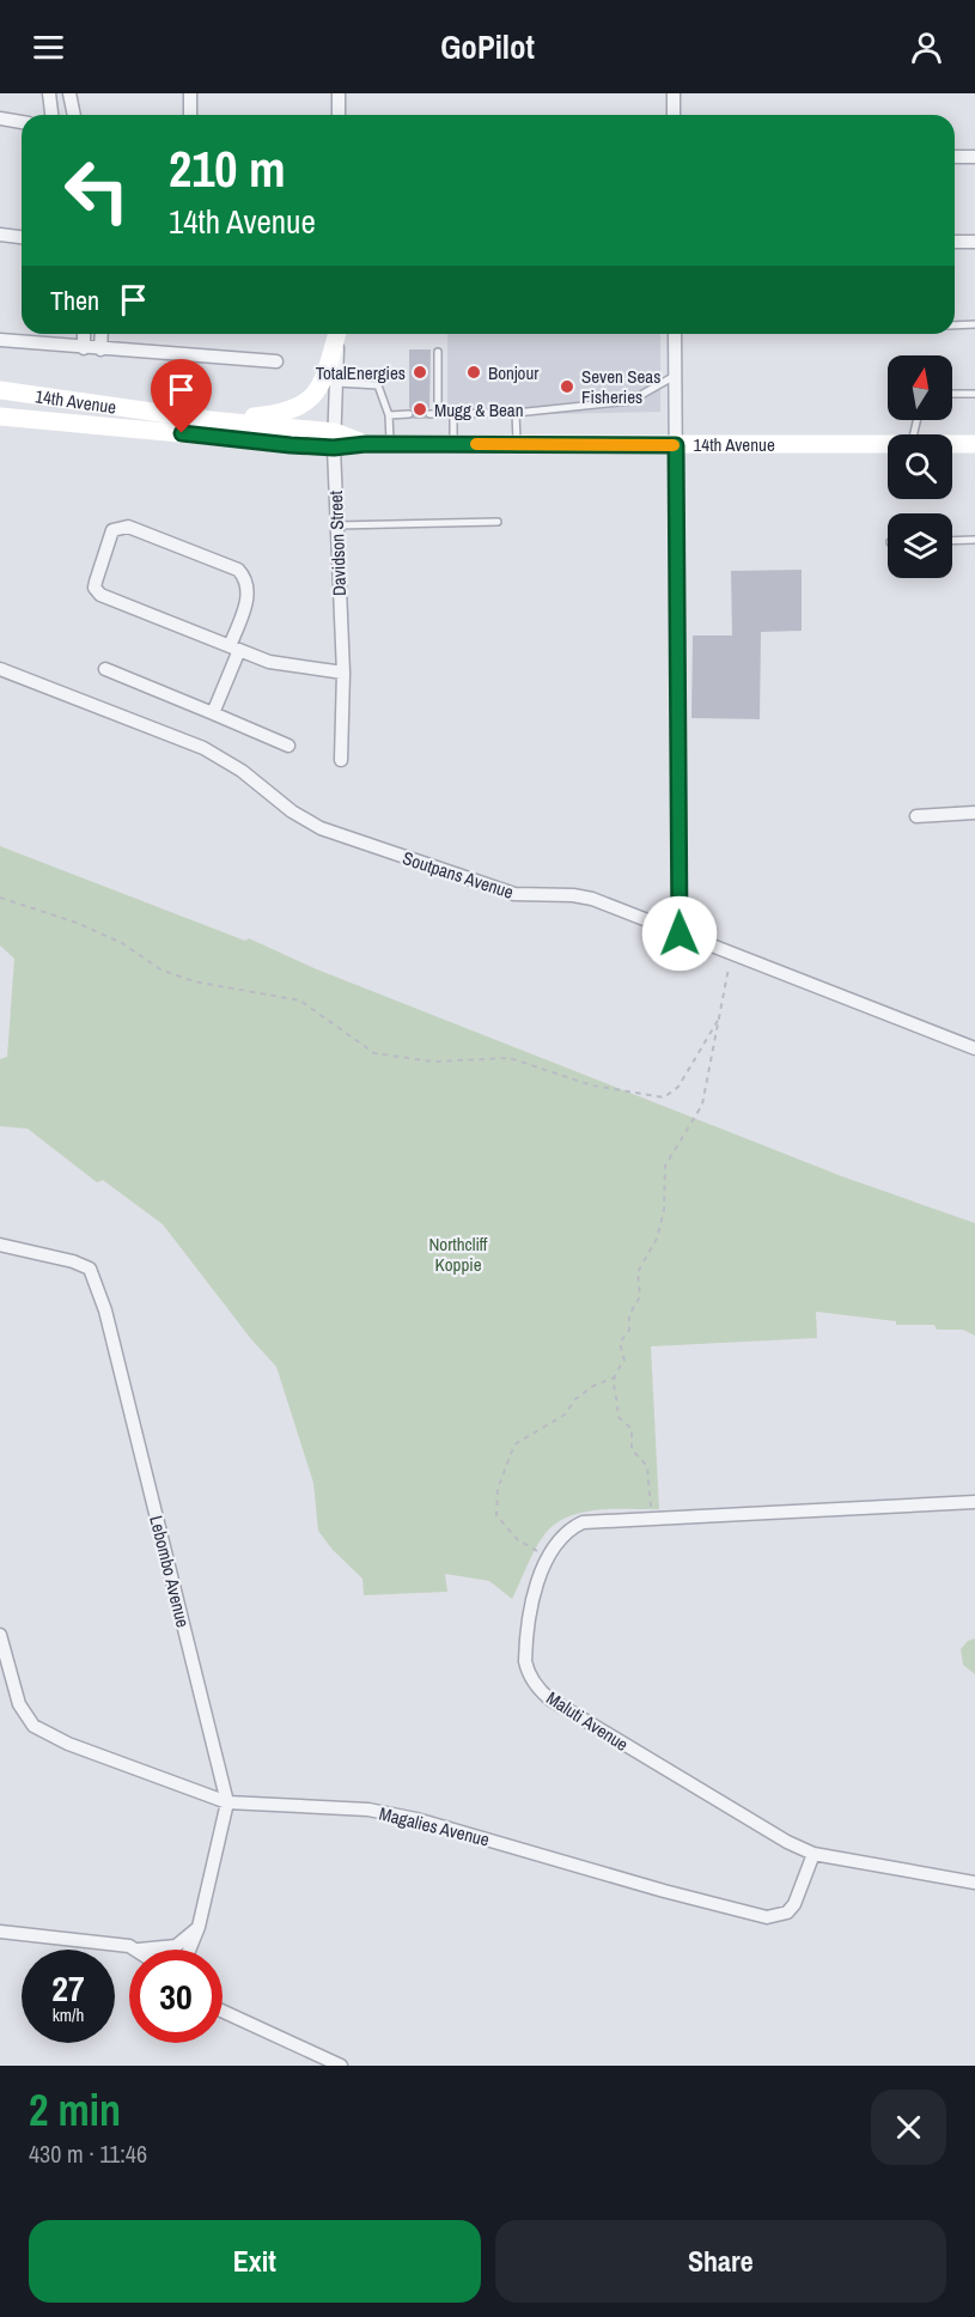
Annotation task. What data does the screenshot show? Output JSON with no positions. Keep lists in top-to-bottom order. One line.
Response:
{"streets":{"main road":["14th Avenue"],"street":["Davidson Street","Soutpans Avenue","Lebombo Avenue","Maluti Avenue","Magalies Avenue"]},"crossings":[["14th Avenue","Davidson Street"],["Lebombo Avenue","Magalies Avenue"],["Maluti Avenue","Magalies Avenue"]],"parks":["Northcliff Koppie"],"places":["TotalEnergies","Bonjour","Seven Seas Fisheries","Mugg & Bean"],"north":"top","page":{"header":"GoPilot","turn":["210 m","14th Avenue"],"then":"Then","speed":"27 km/h","limit":"30","heading":["2 min","430 m · 11:46"],"buttons":["Exit","Share"]}}
